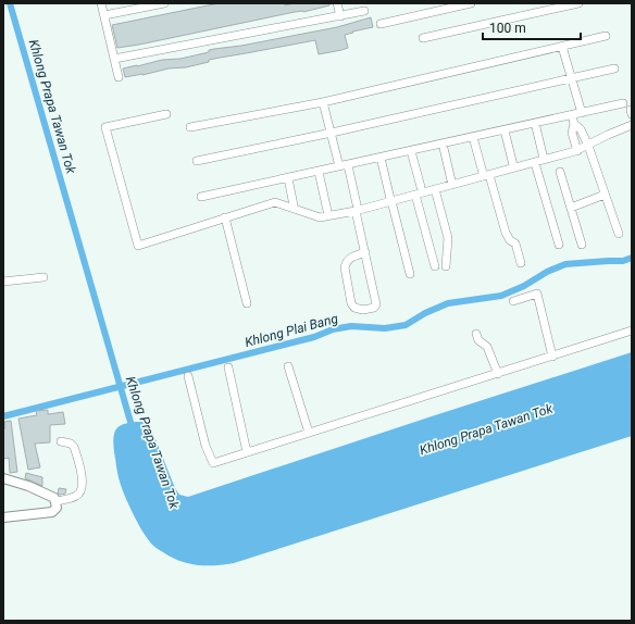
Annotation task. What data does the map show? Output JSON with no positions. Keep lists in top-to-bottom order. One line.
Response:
{"water":["Khlong Prapa Tawan Tok","Khlong Plai Bang"],"scale_bar":"100 m"}
